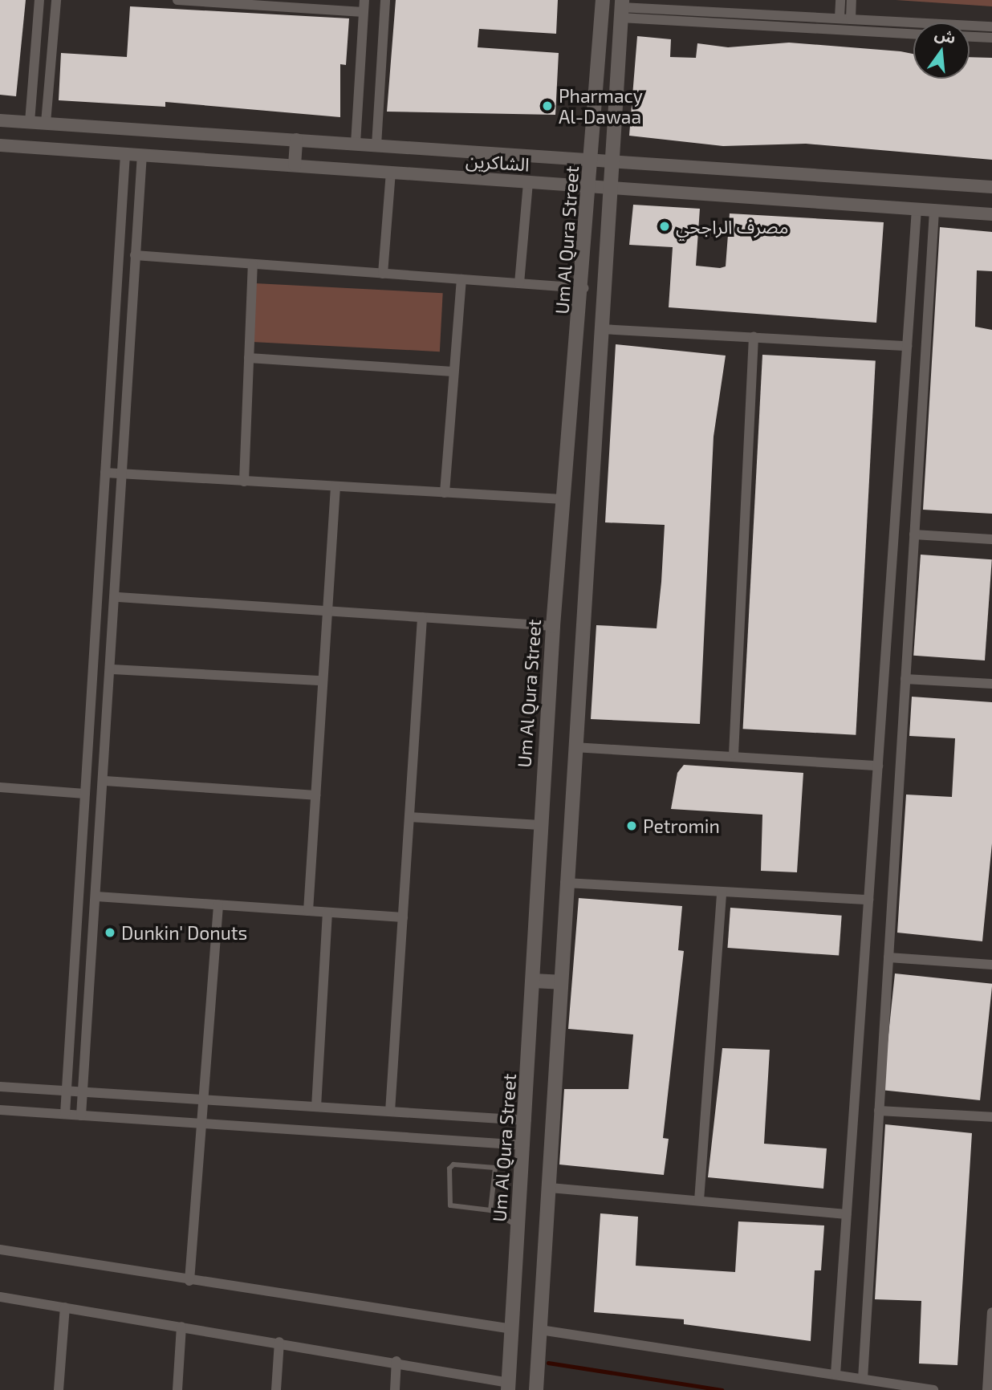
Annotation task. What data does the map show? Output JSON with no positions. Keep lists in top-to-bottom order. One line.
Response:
{"streets":{"main road":["Um Al Qura Street"],"street":["الشاكرين"]},"crossings":[["الشاكرين","Um Al Qura Street"]],"places":["Pharmacy Al-Dawaa","مصرف الراجحي","Petromin","Dunkin' Donuts"],"north":"top"}
